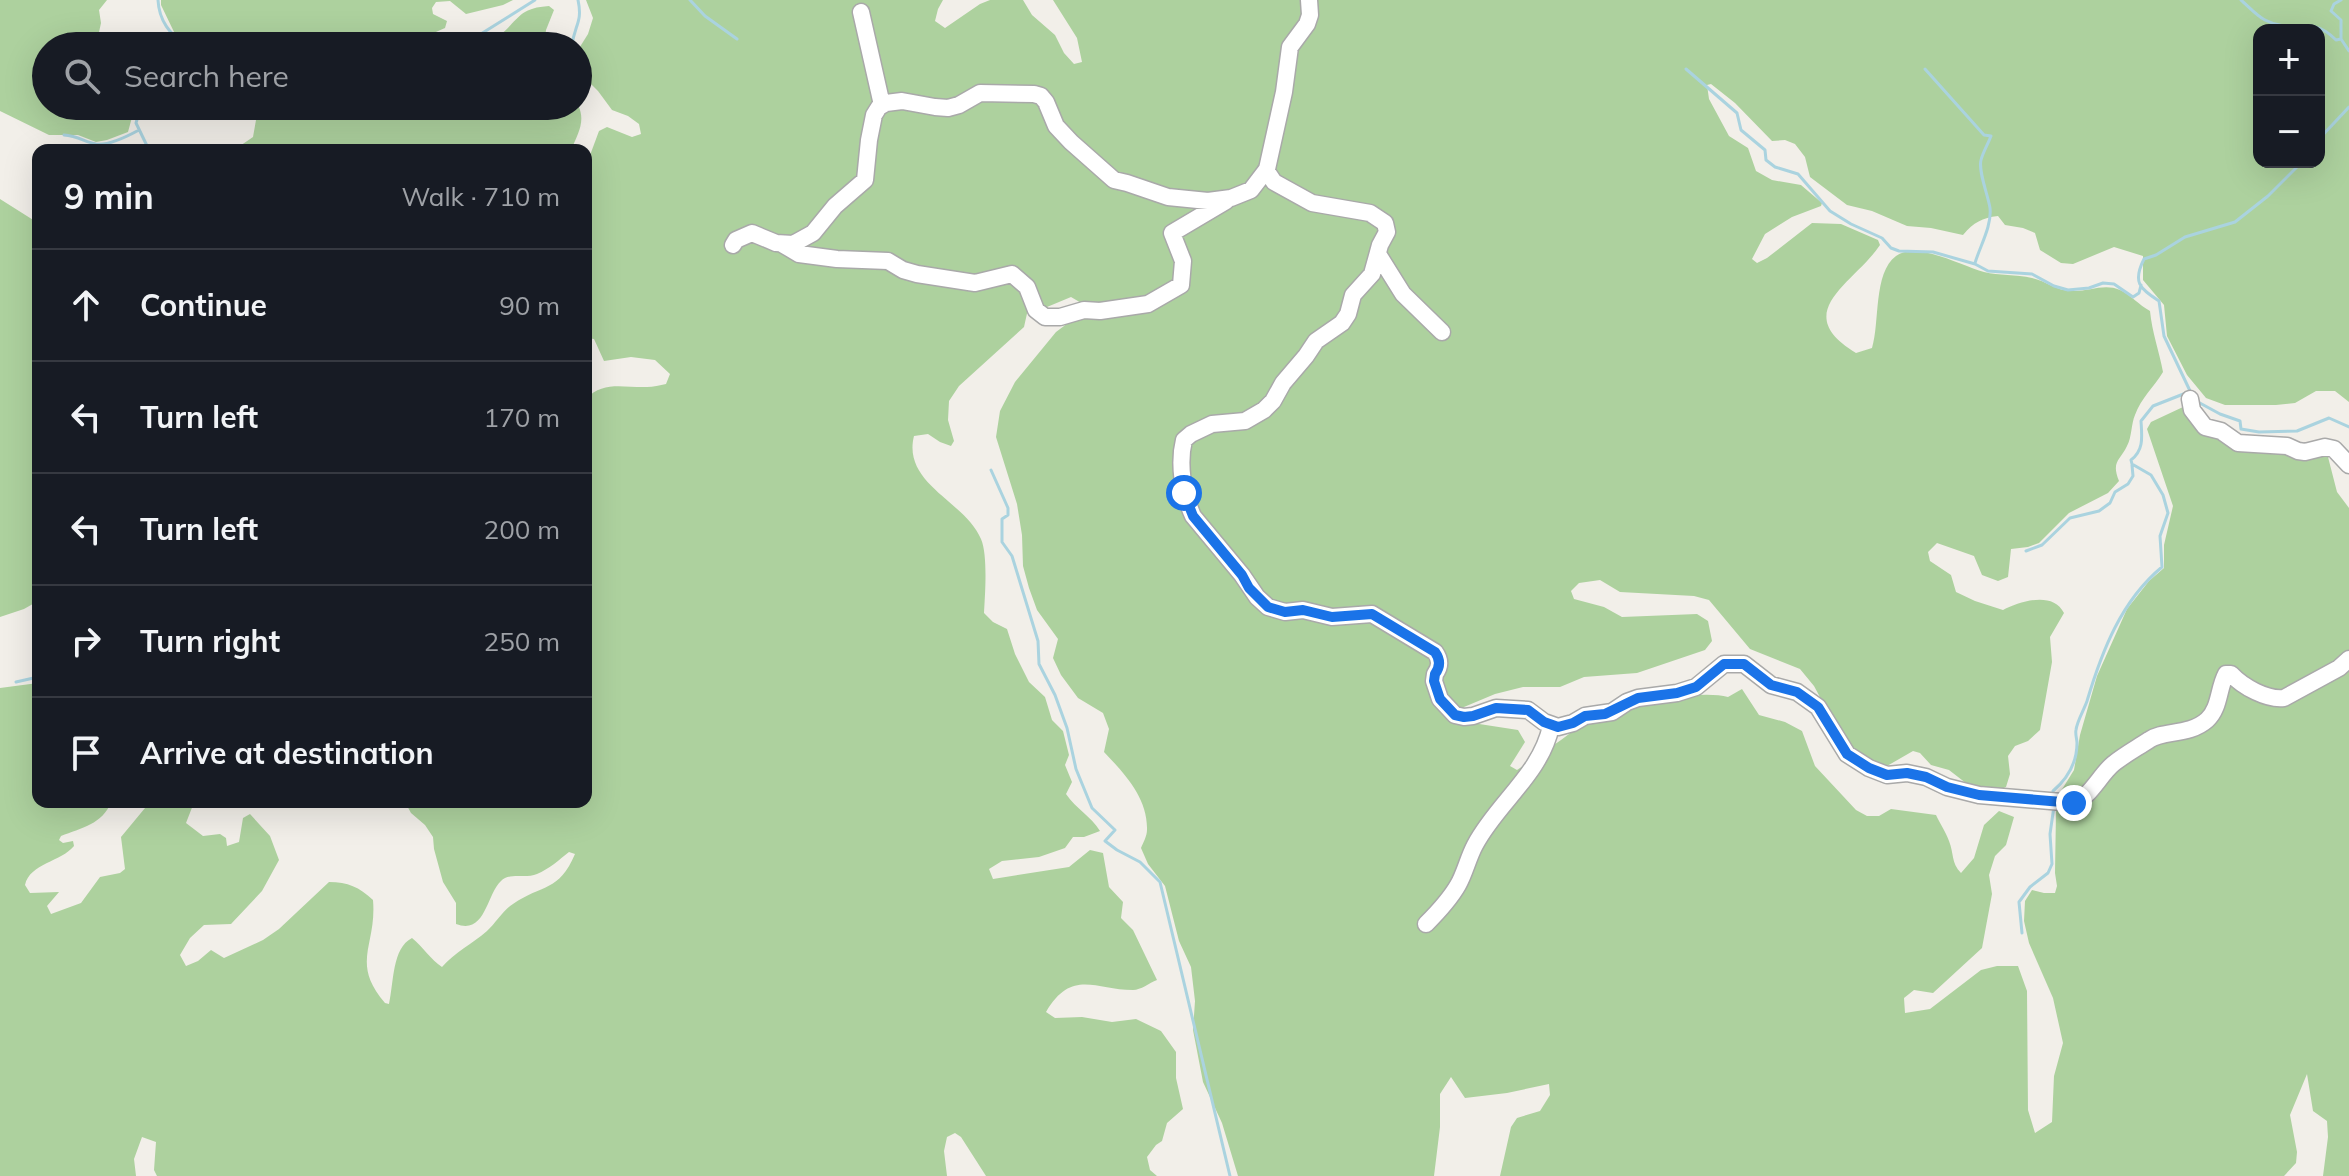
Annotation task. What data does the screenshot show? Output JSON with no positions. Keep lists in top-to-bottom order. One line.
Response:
{"page":{"map_buttons":["+","−"],"search":"Search here","heading":["9 min","Walk · 710 m"],"list":[["Continue","90 m"],["Turn left","170 m"],["Turn left","200 m"],["Turn right","250 m"],"Arrive at destination"]}}
